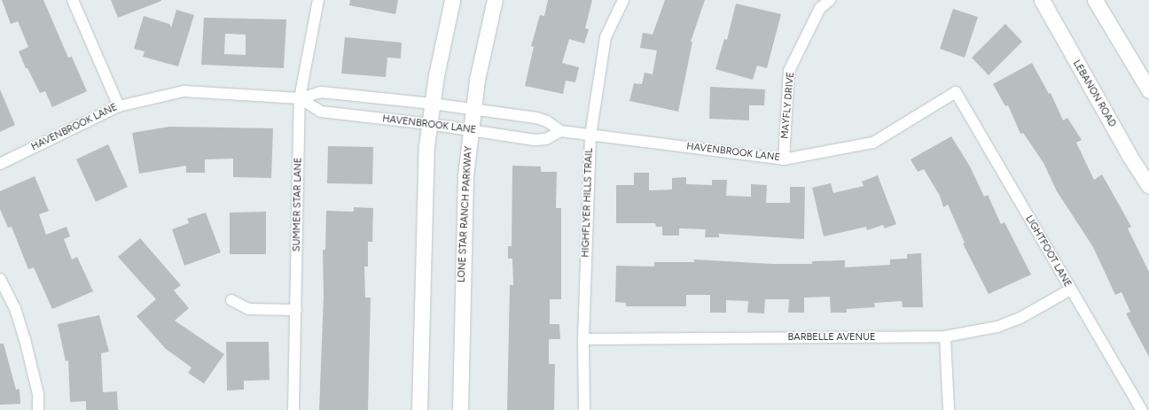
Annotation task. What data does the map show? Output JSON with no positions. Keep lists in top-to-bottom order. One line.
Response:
{"streets":{"main road":["LEBANON ROAD","LONE STAR RANCH PARKWAY"],"street":["MAYFLY DRIVE","HAVENBROOK LANE","HIGHFLYER HILLS TRAIL","SUMMER STAR LANE","LIGHTFOOT LANE","BARBELLE AVENUE"]},"crossings":[["MAYFLY DRIVE","HAVENBROOK LANE"],["HAVENBROOK LANE","HIGHFLYER HILLS TRAIL"],["HAVENBROOK LANE","SUMMER STAR LANE"],["HAVENBROOK LANE","LONE STAR RANCH PARKWAY"],["HAVENBROOK LANE","LIGHTFOOT LANE"],["HIGHFLYER HILLS TRAIL","BARBELLE AVENUE"],["LIGHTFOOT LANE","BARBELLE AVENUE"]]}
